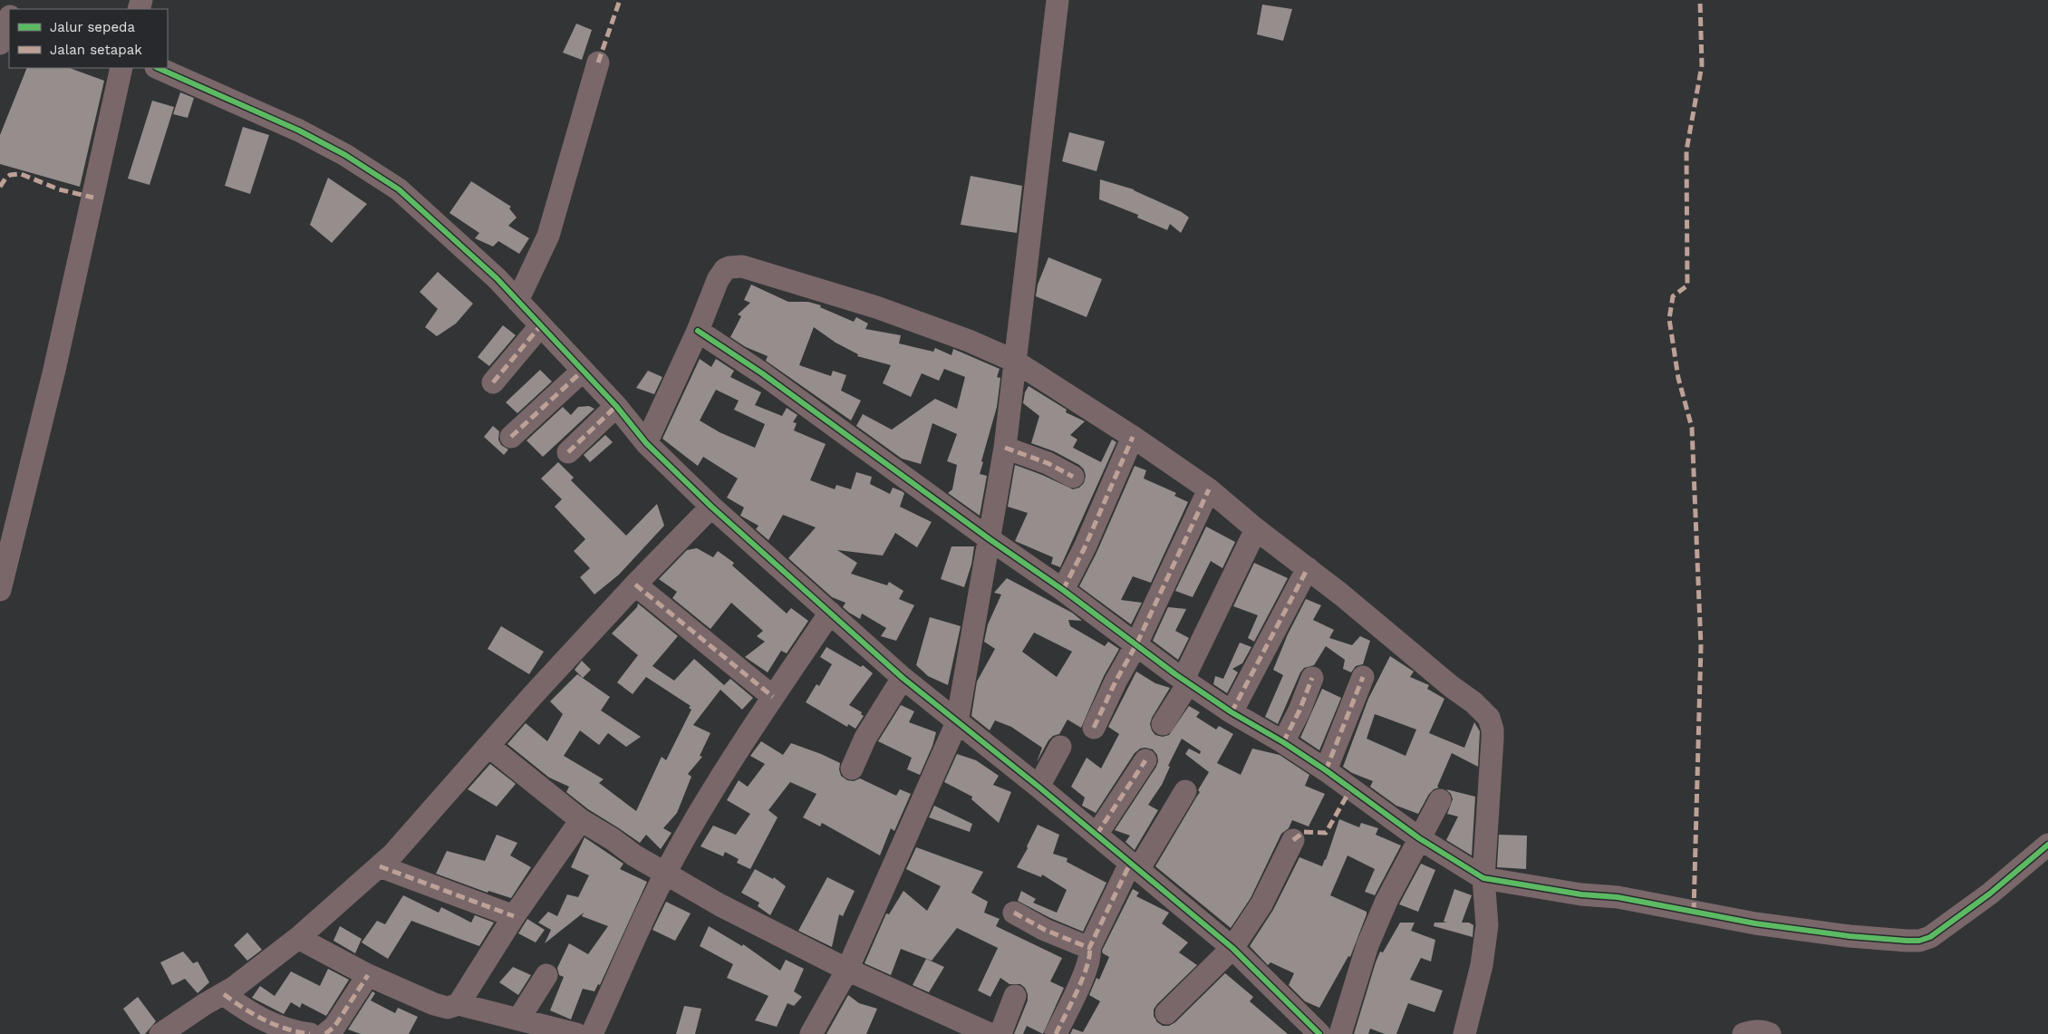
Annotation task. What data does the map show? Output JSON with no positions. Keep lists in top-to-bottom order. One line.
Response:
{"legend":["Jalur sepeda","Jalan setapak"]}
